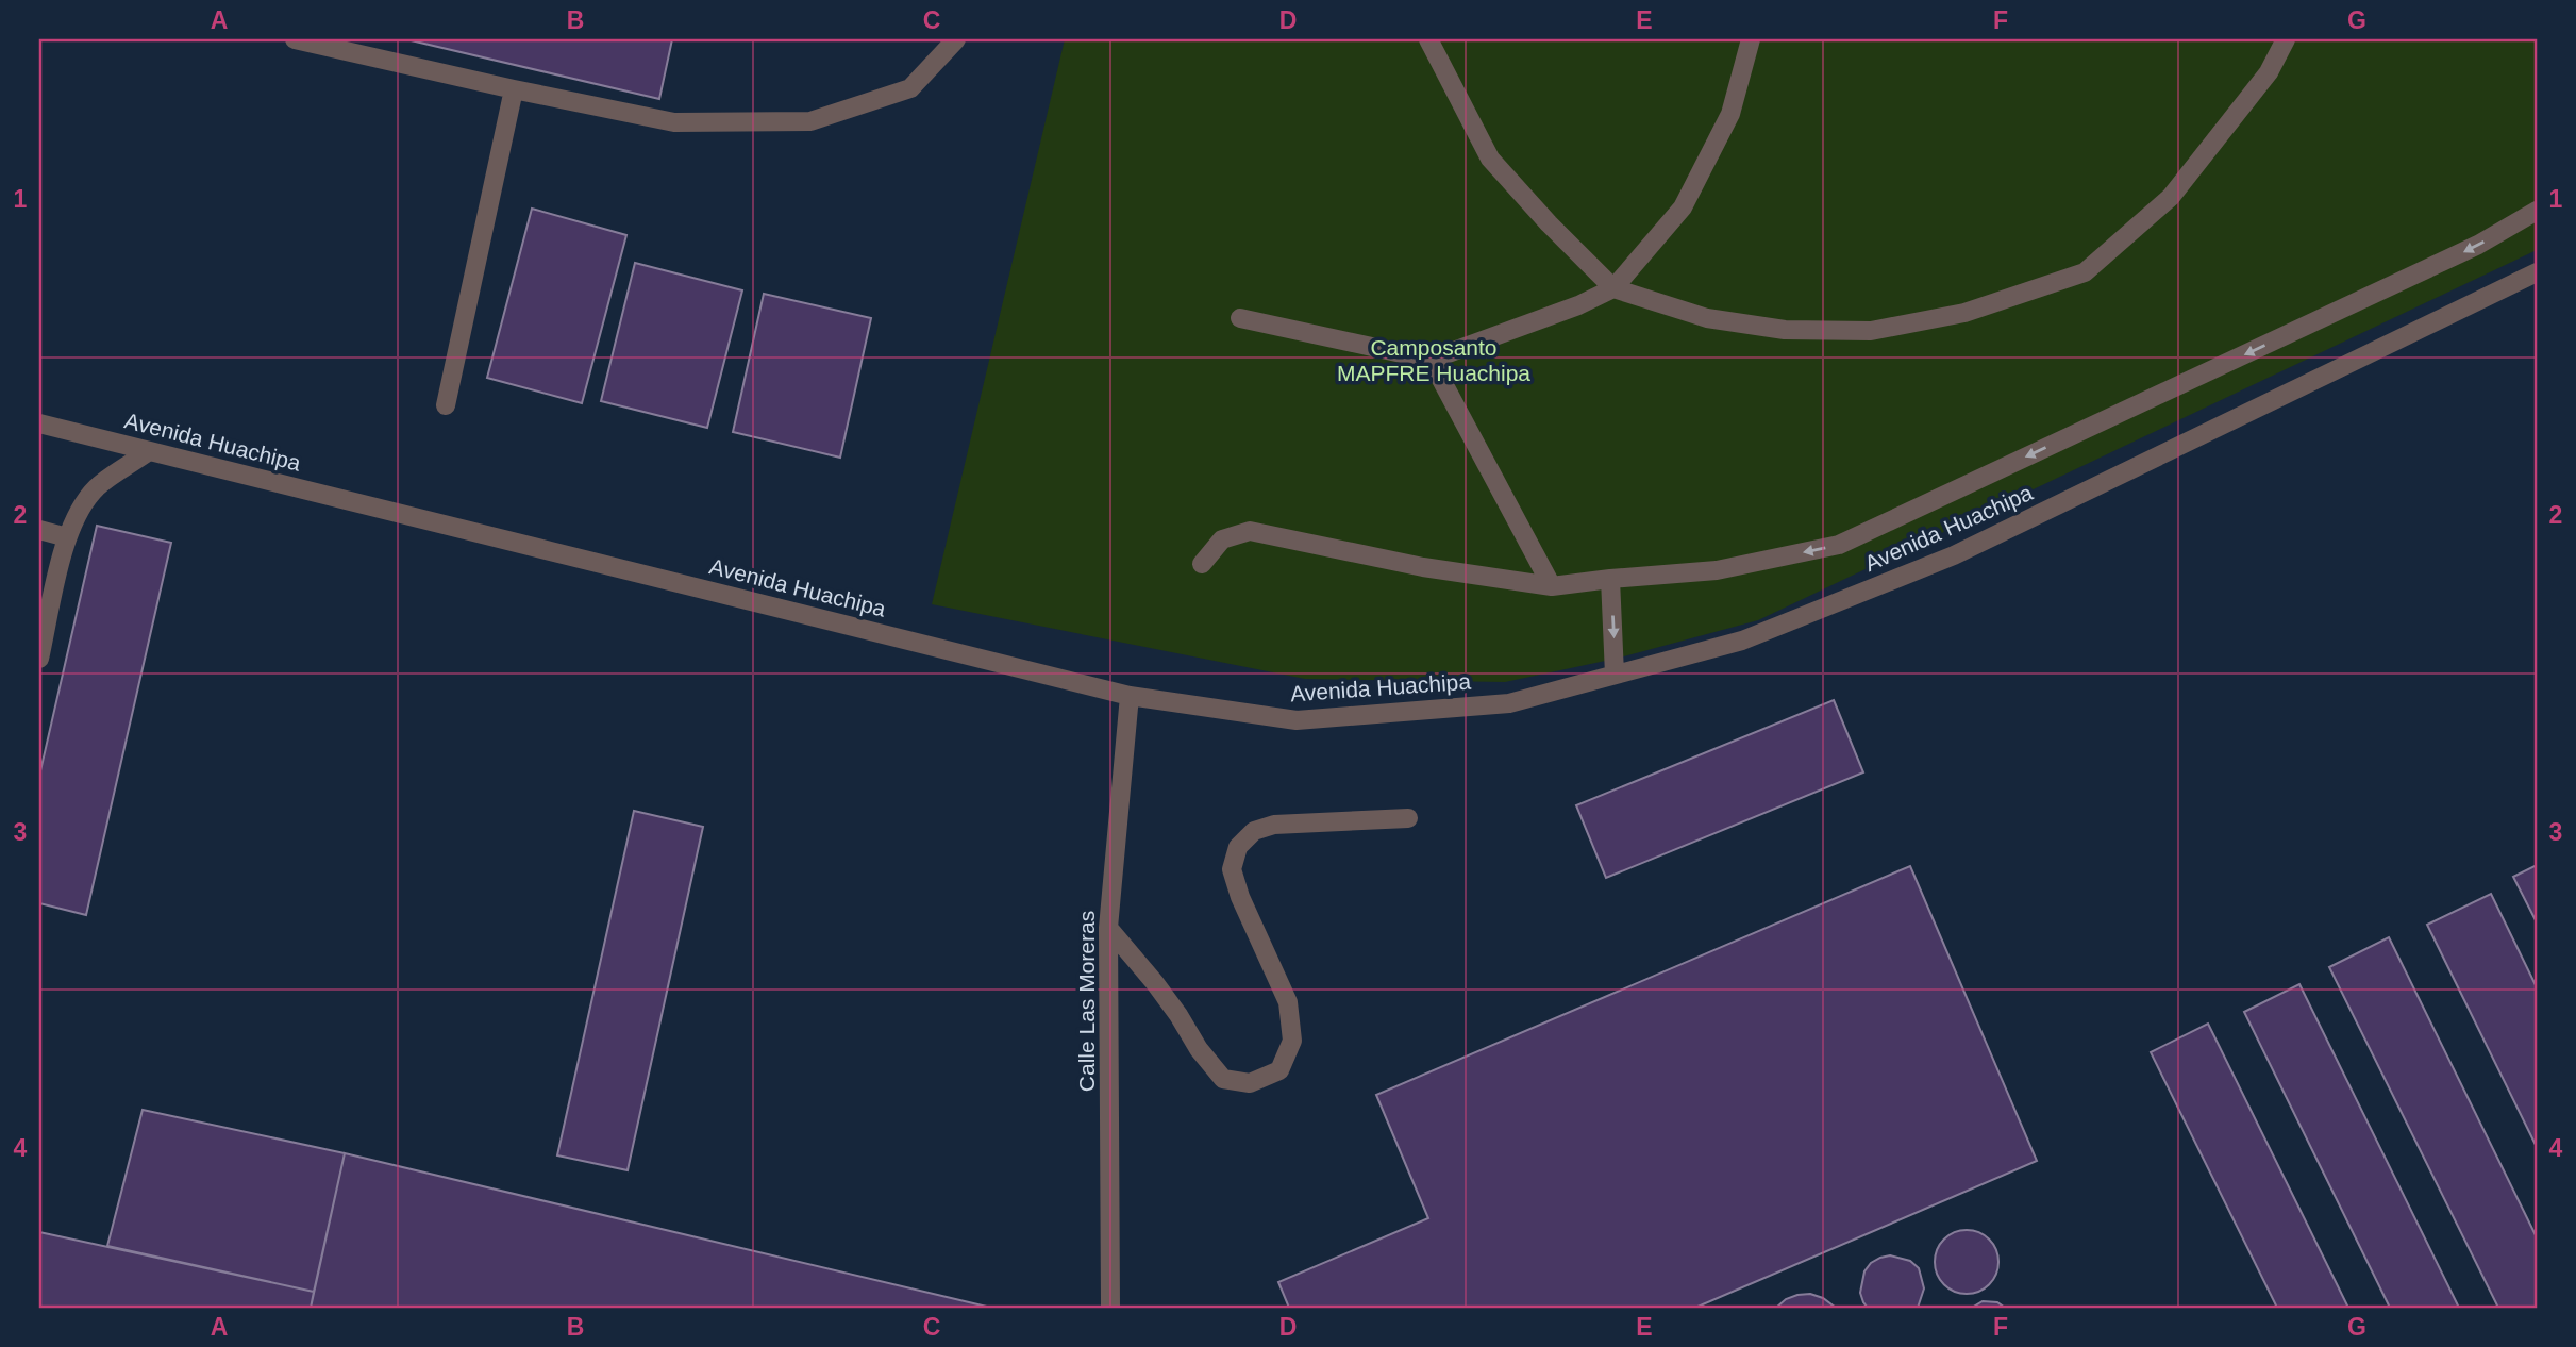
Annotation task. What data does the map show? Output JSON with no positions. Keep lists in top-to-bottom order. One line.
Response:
{"streets":{"street":["Avenida Huachipa","Calle Las Moreras"]},"crossings":[["Avenida Huachipa","Calle Las Moreras"]],"parks":["Camposanto MAPFRE Huachipa"],"grid":{"columns":["A","B","C","D","E","F","G"],"rows":["1","2","3","4"]}}
